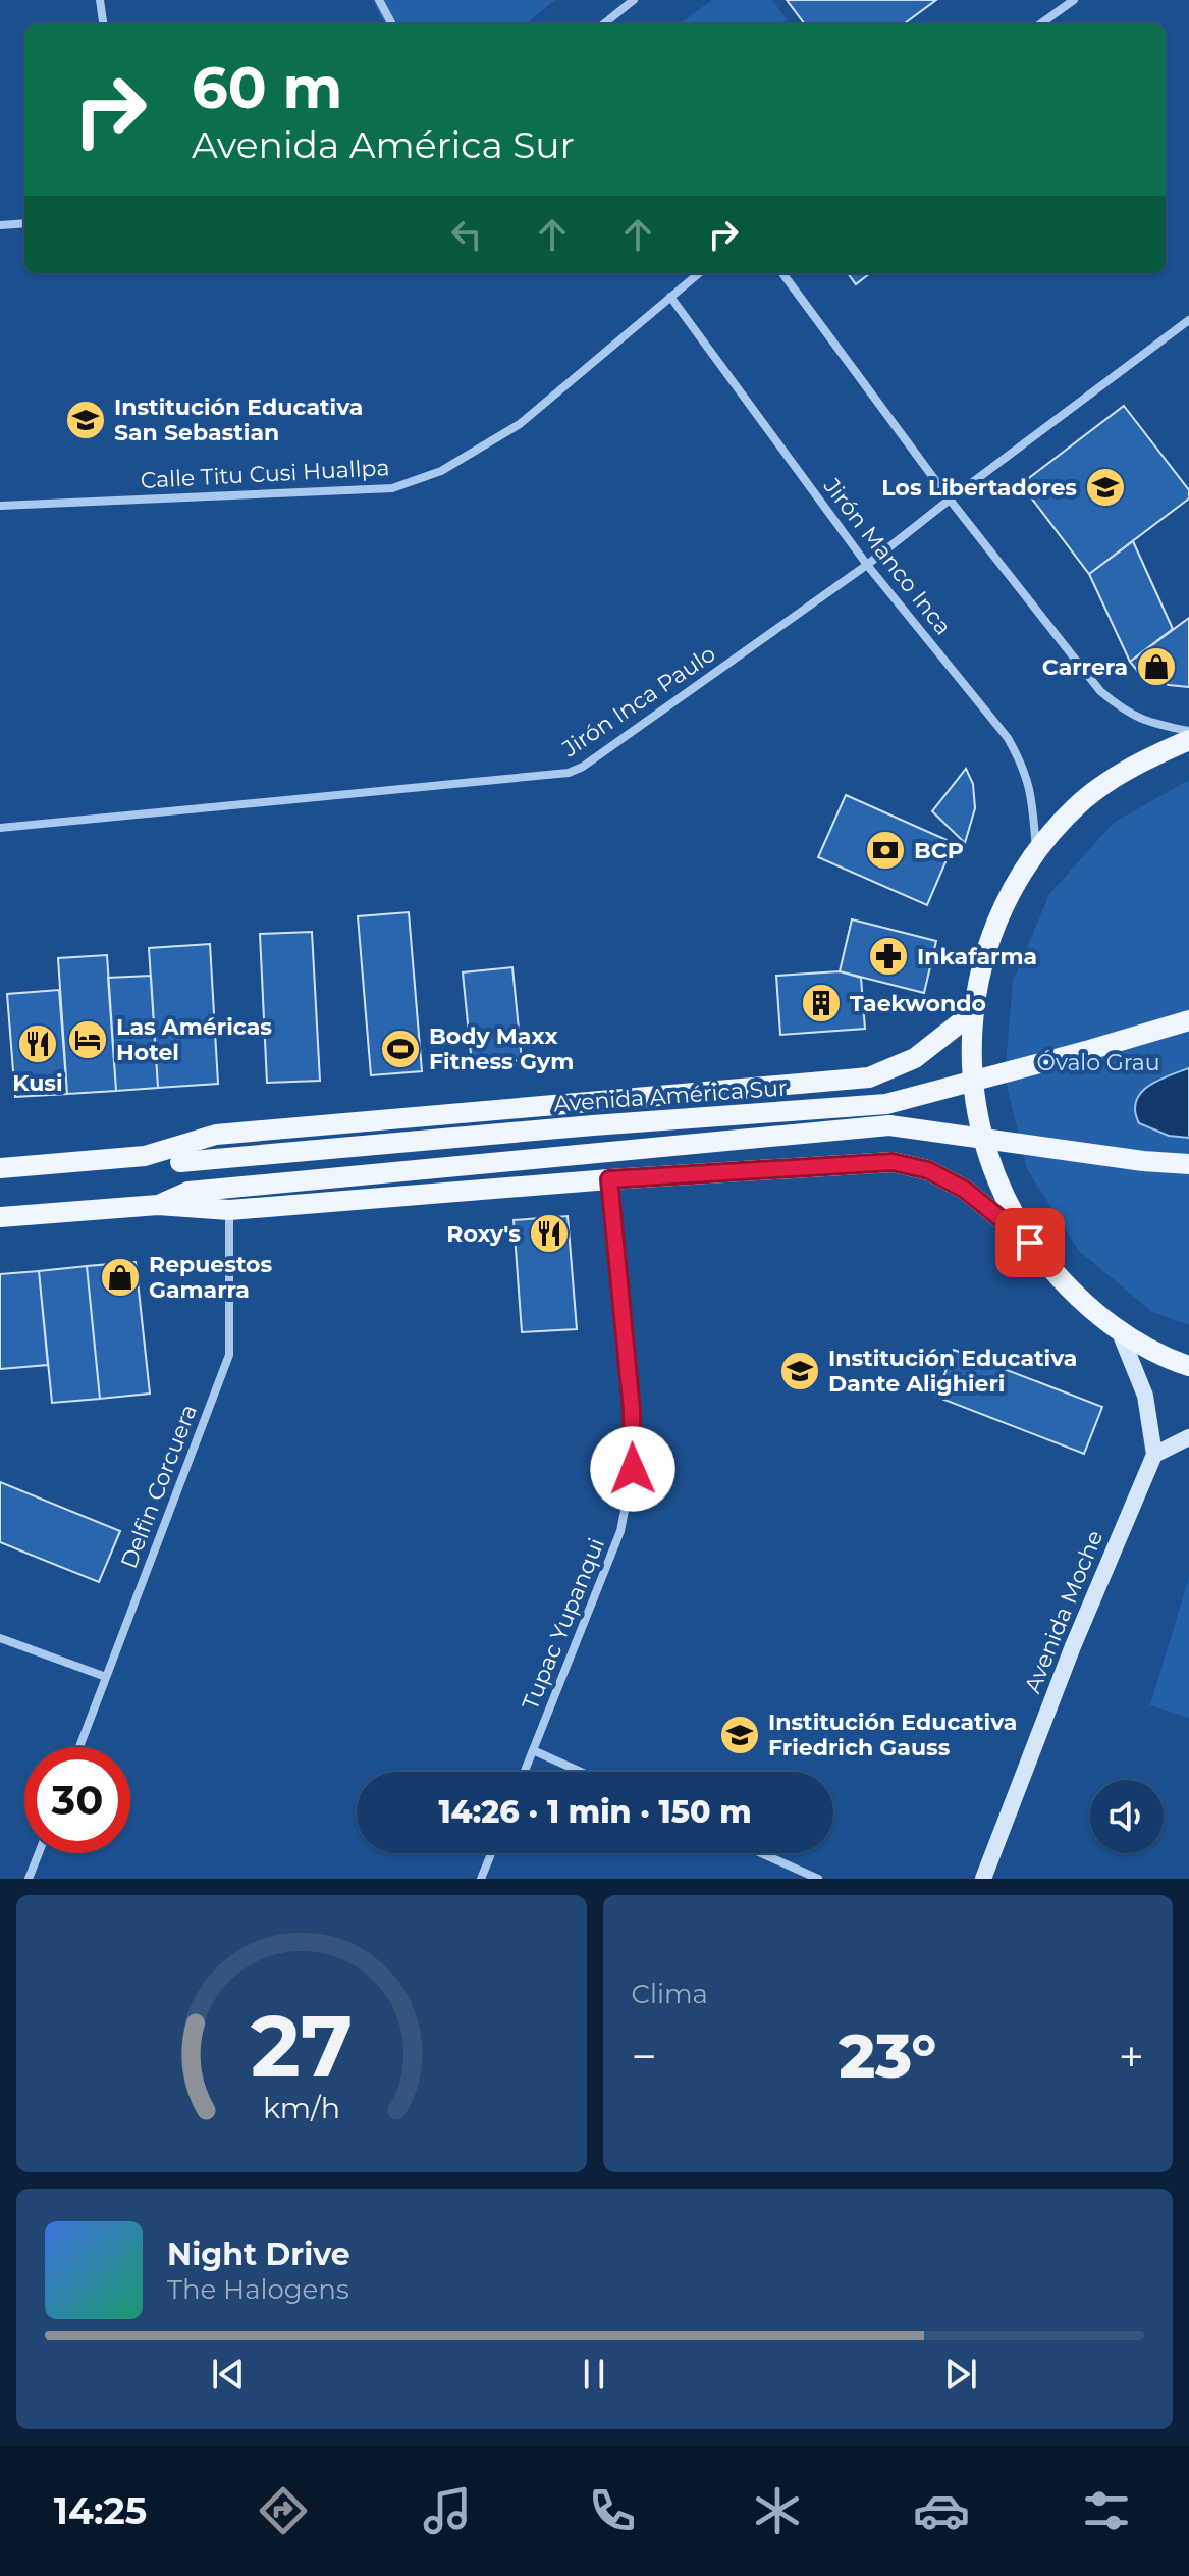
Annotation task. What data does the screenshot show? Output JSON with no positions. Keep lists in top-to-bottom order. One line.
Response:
{"streets":{"main road":["Avenida América Sur","Avenida Moche"],"street":["Calle Titu Cusi Huallpa","Jirón Manco Inca","Jirón Inca Paulo","Delfin Corcuera","Tupac Yupanqui"]},"crossings":[["Calle Titu Cusi Huallpa","Jirón Manco Inca"],["Jirón Manco Inca","Jirón Inca Paulo"]],"parks":["Óvalo Grau"],"places":{"school or university":["Institución Educativa San Sebastian","Los Libertadores","Institución Educativa Dante Alighieri","Institución Educativa Friedrich Gauss"],"shop":["Carrera","Repuestos Gamarra"],"bank":["BCP"],"pharmacy":["Inkafarma"],"building":["Taekwondo"],"hotel":["Las Américas Hotel"],"restaurant":["Kusi","Roxy's"],"sports":["Body Maxx Fitness Gym"]},"page":{"turn":["60 m","Avenida América Sur"],"limit":"30","trip":"14:26 · 1 min · 150 m","tile":"Clima","heat":["−","23°","+"],"song":["Night Drive","The Halogens"],"tabs":"14:25","gauge":["27","km/h"]}}
